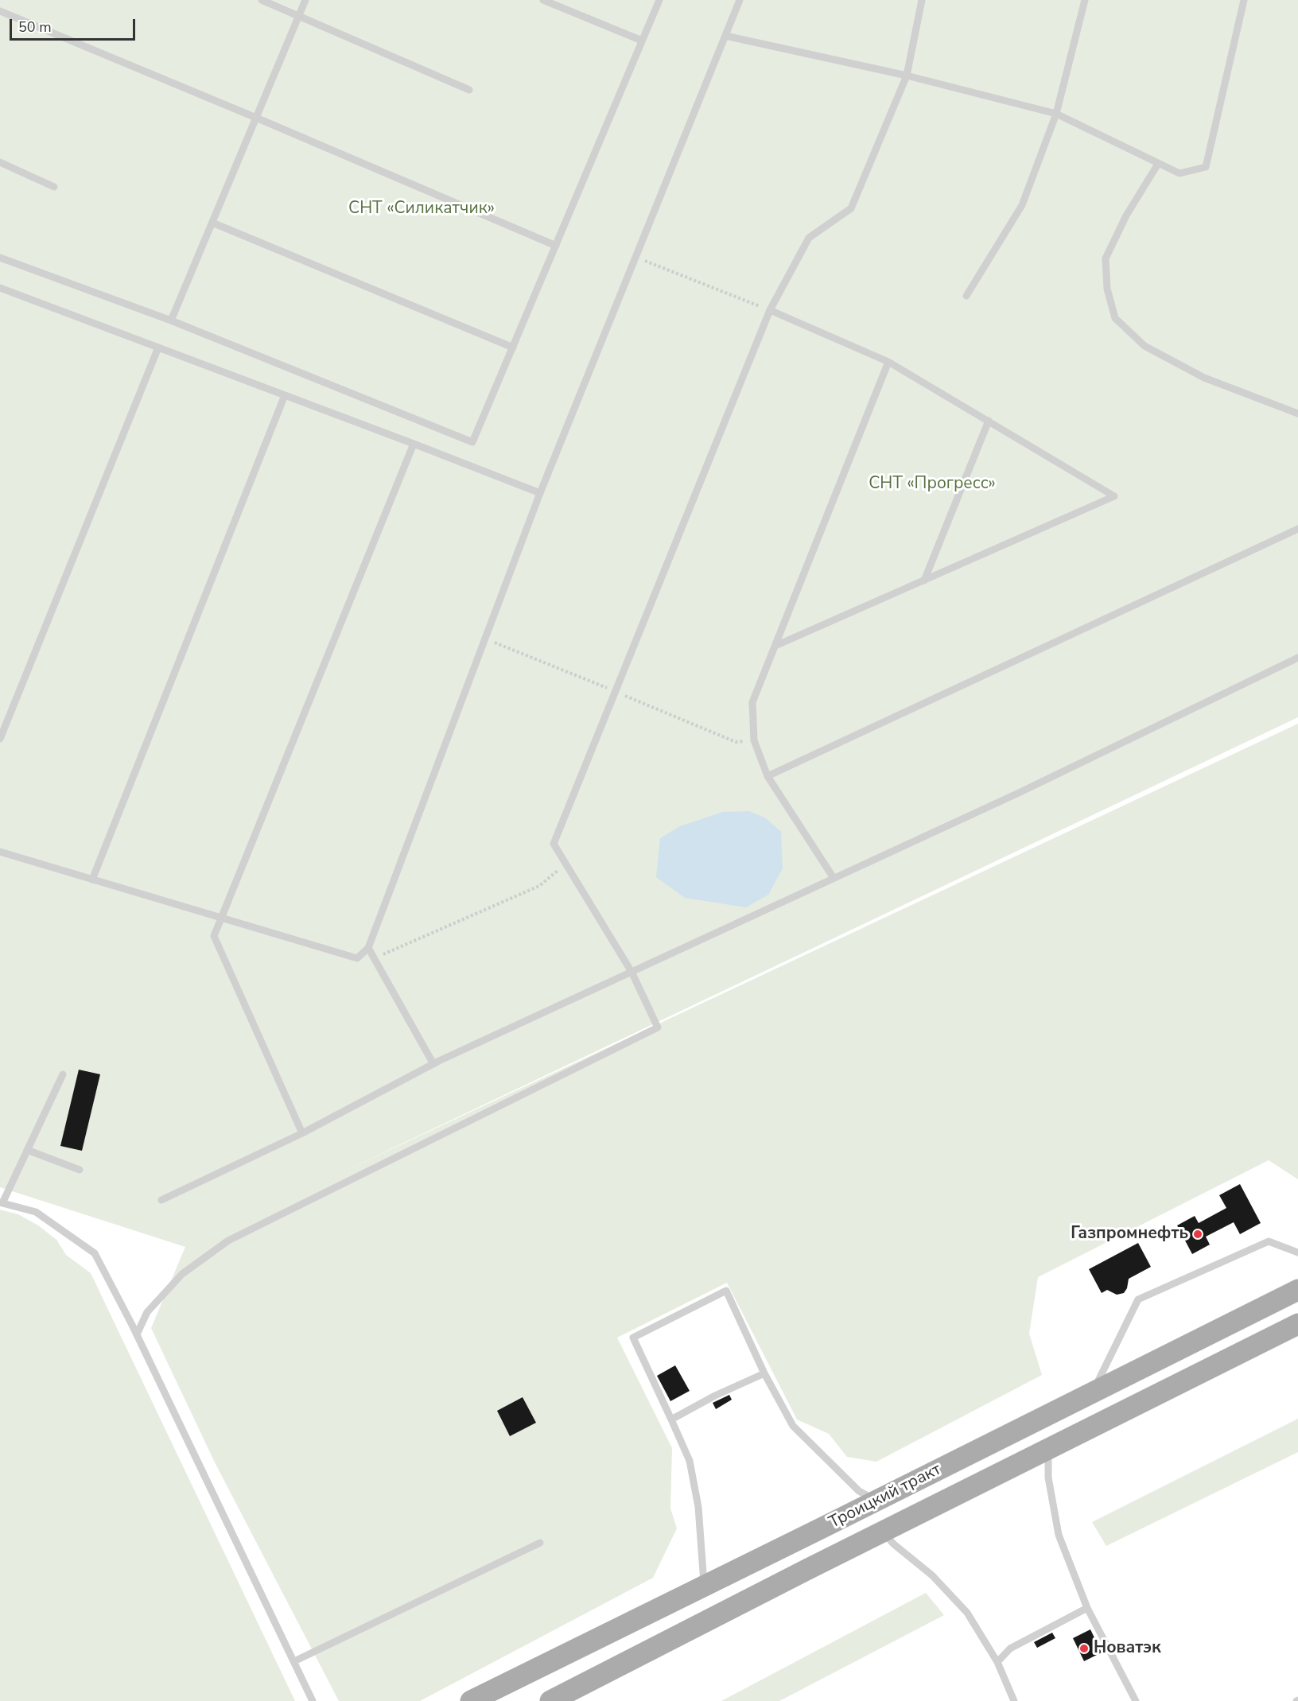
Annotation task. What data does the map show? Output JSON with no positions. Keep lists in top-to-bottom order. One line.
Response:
{"streets":{"main road":["Троицкий тракт"]},"parks":["СНТ «Силикатчик»","СНТ «Прогресс»"],"places":["Газпромнефть","Новатэк"],"scale_bar":"50 m"}
